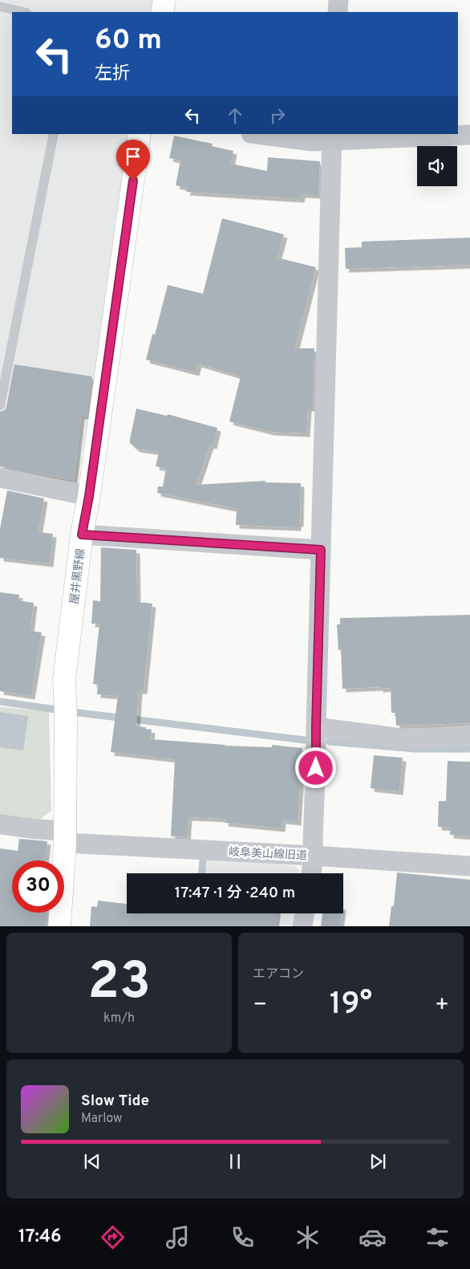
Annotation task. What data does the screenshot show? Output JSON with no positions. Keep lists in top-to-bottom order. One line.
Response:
{"streets":{"main road":["屋井黒野線"],"street":["岐阜美山線旧道"]},"crossings":[["屋井黒野線","岐阜美山線旧道"]],"page":{"turn":["60 m","左折"],"limit":"30","trip":"17:47 · 1 分 · 240 m","tile":[["23","km/h"],"エアコン"],"heat":["−","19°","+"],"song":["Slow Tide","Marlow"],"tabs":"17:46"}}
